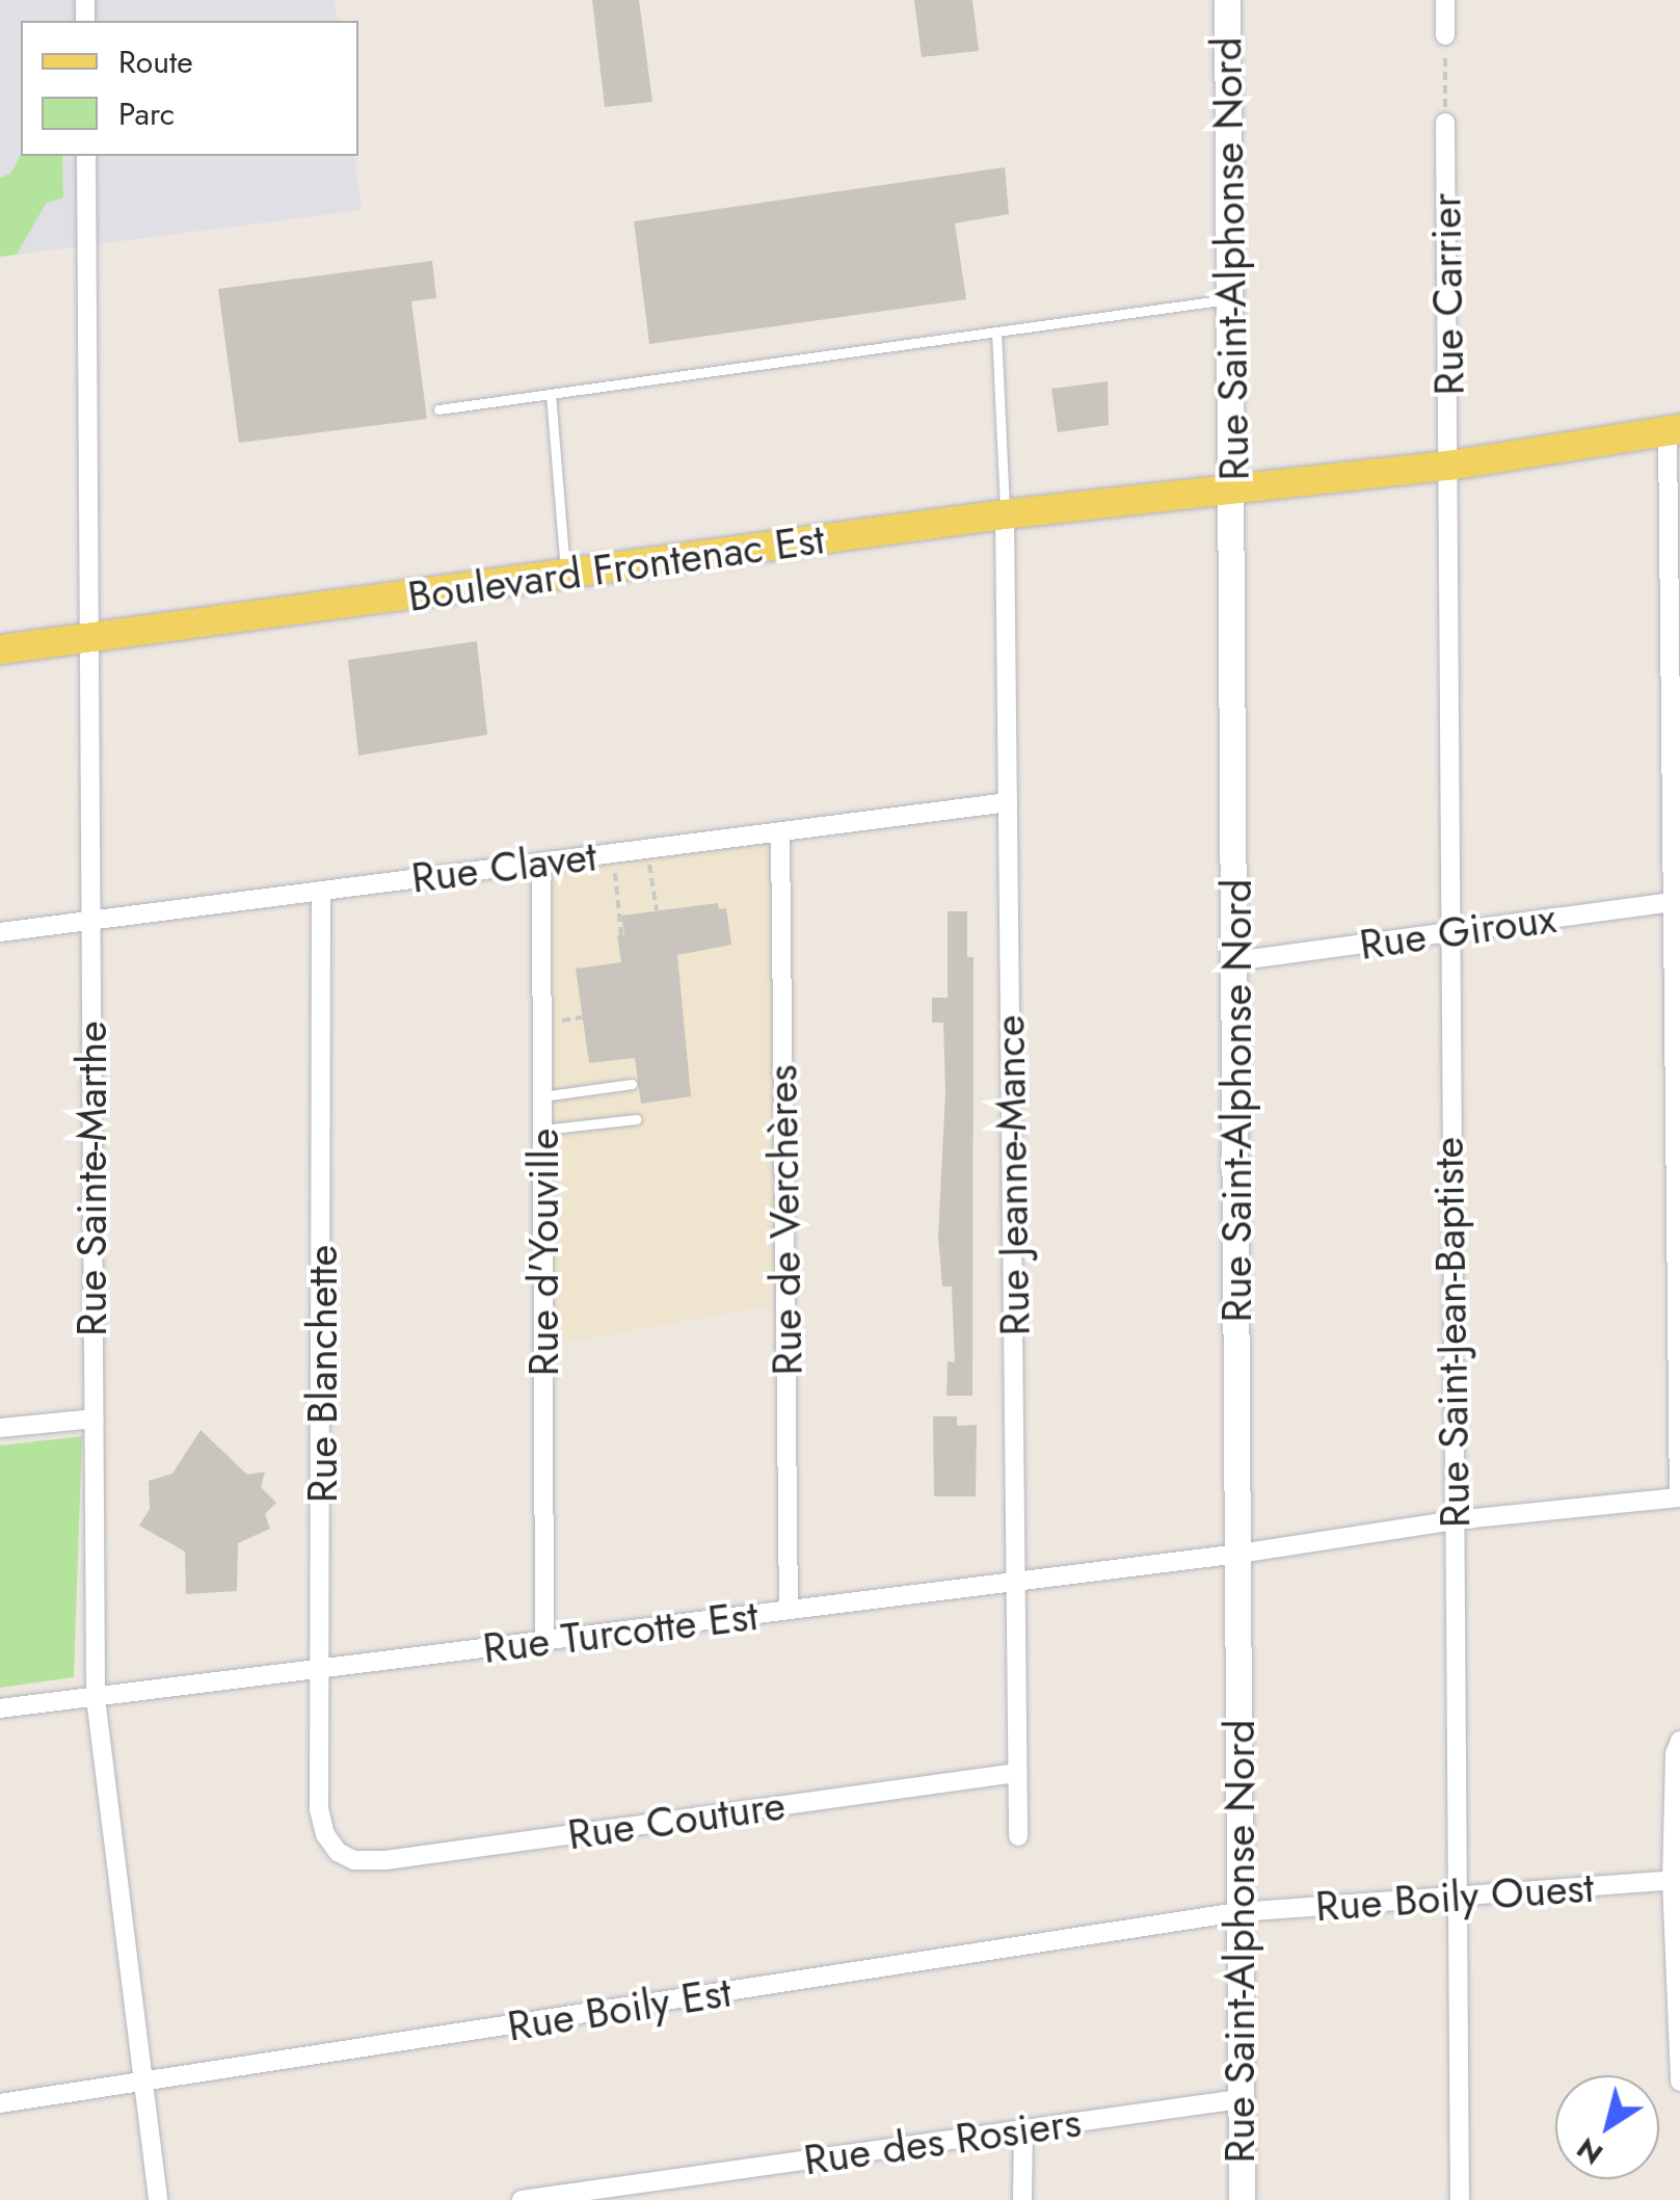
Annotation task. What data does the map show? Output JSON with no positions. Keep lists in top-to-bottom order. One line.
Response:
{"streets":{"main road":["Rue Saint-Alphonse Nord","Boulevard Frontenac Est"],"street":["Rue Carrier","Rue Clavet","Rue Giroux","Rue Jeanne-Mance","Rue Sainte-Marthe","Rue de Verchères","Rue d'Youville","Rue Saint-Jean-Baptiste","Rue Blanchette","Rue Turcotte Est","Rue Couture","Rue Boily Ouest","Rue Boily Est","Rue des Rosiers"]},"crossings":[["Rue Saint-Alphonse Nord","Boulevard Frontenac Est"],["Rue Saint-Alphonse Nord","Rue Giroux"],["Rue Saint-Alphonse Nord","Rue Turcotte Est"],["Rue Saint-Alphonse Nord","Rue Boily Ouest"],["Rue Saint-Alphonse Nord","Rue Boily Est"],["Rue Saint-Alphonse Nord","Rue des Rosiers"],["Rue Carrier","Boulevard Frontenac Est"],["Rue Carrier","Rue Saint-Jean-Baptiste"],["Boulevard Frontenac Est","Rue Jeanne-Mance"],["Boulevard Frontenac Est","Rue Sainte-Marthe"],["Boulevard Frontenac Est","Rue Saint-Jean-Baptiste"],["Rue Clavet","Rue Jeanne-Mance"],["Rue Clavet","Rue Sainte-Marthe"],["Rue Clavet","Rue de Verchères"],["Rue Clavet","Rue d'Youville"],["Rue Clavet","Rue Blanchette"],["Rue Giroux","Rue Saint-Jean-Baptiste"],["Rue Jeanne-Mance","Rue Turcotte Est"],["Rue Jeanne-Mance","Rue Couture"],["Rue Sainte-Marthe","Rue Turcotte Est"],["Rue Sainte-Marthe","Rue Boily Est"],["Rue de Verchères","Rue Turcotte Est"],["Rue d'Youville","Rue Turcotte Est"],["Rue Saint-Jean-Baptiste","Rue Turcotte Est"],["Rue Saint-Jean-Baptiste","Rue Boily Ouest"],["Rue Blanchette","Rue Turcotte Est"],["Rue Blanchette","Rue Couture"],["Rue Boily Ouest","Rue Boily Est"]],"legend":["Route","Parc"],"north":"bottom left"}
